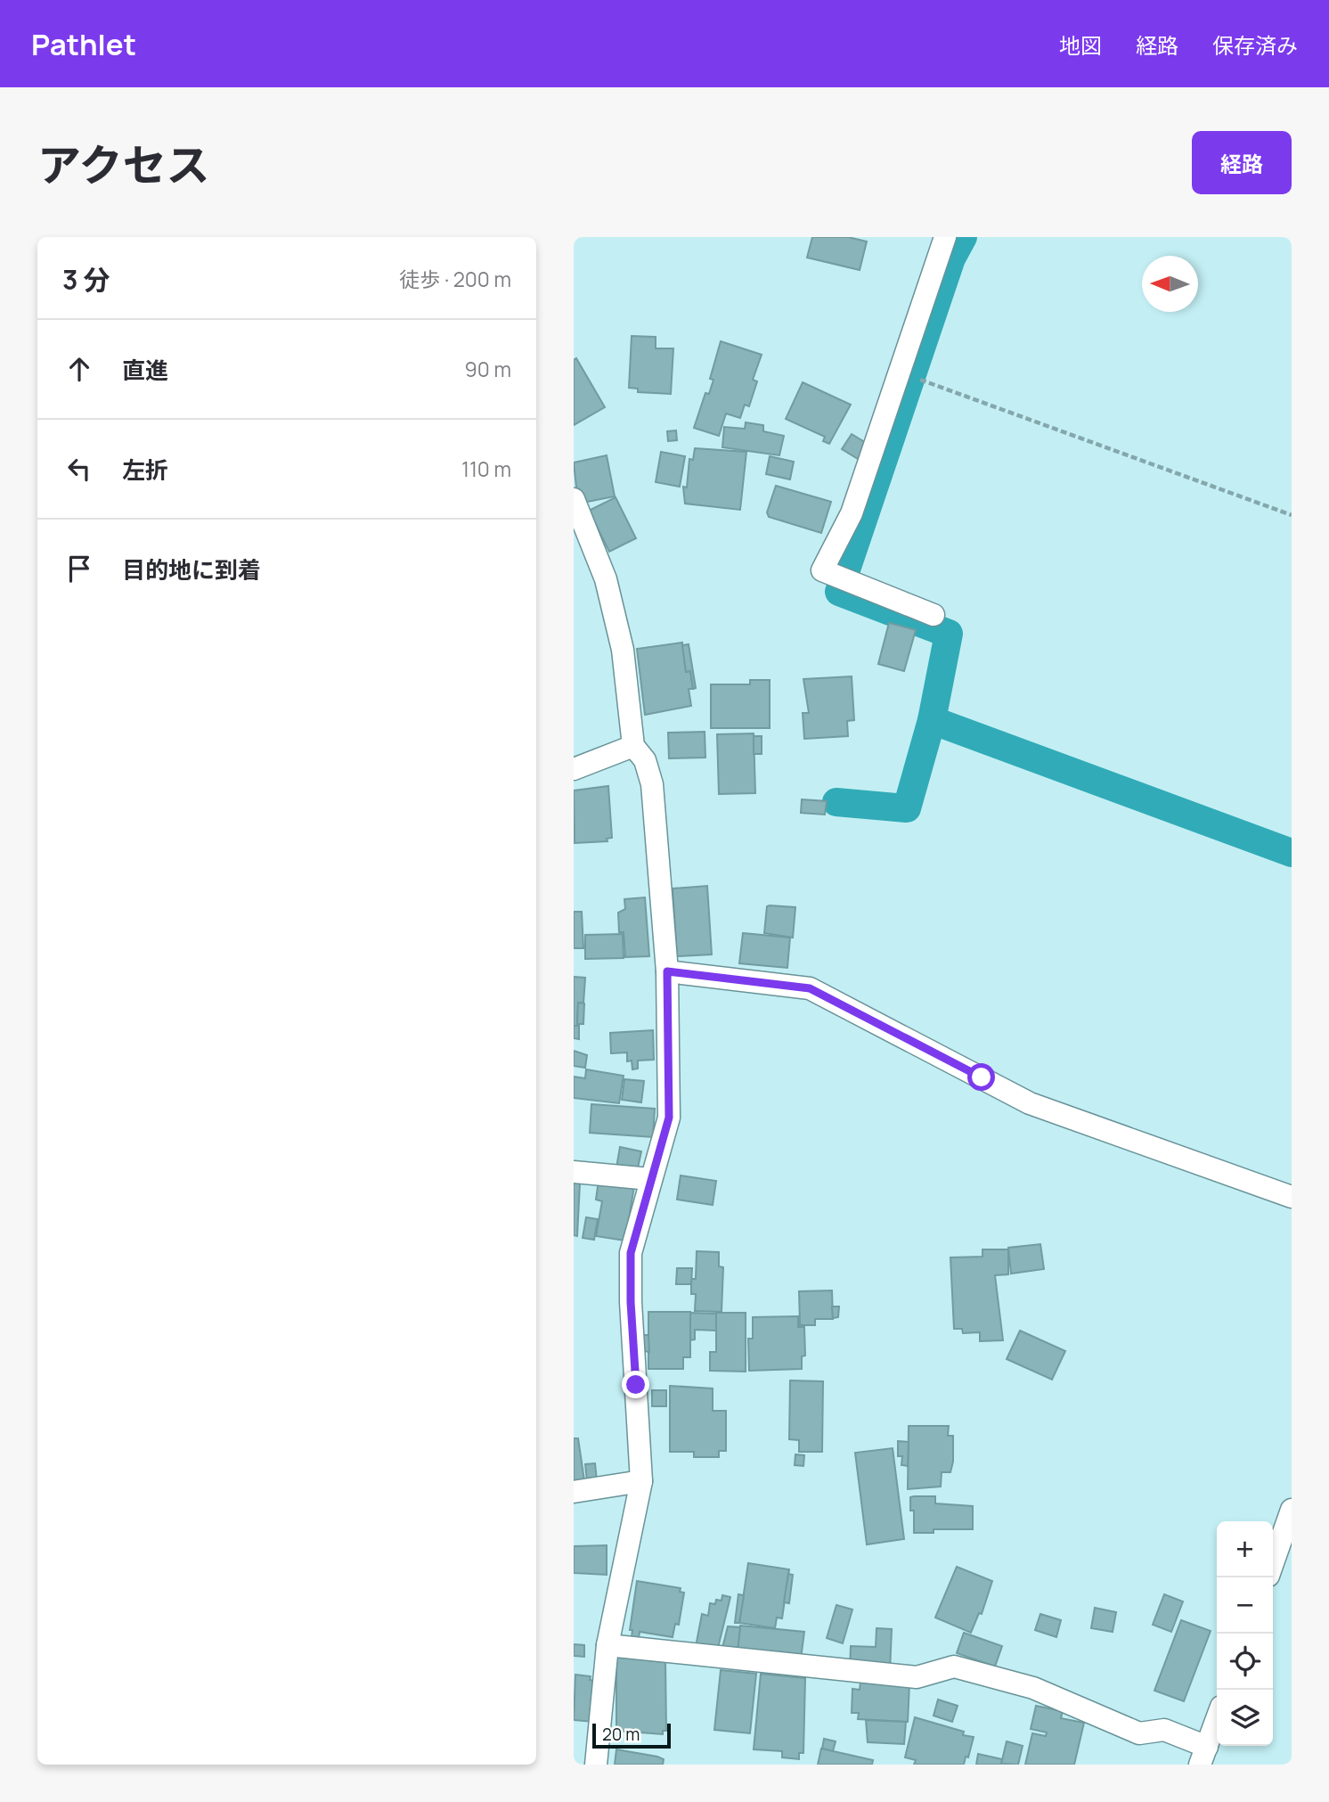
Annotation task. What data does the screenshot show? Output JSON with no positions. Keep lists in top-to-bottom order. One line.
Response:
{"scale_bar":"20 m","north":"left","page":{"header":"Pathlet","nav":["地図","経路","保存済み"],"title":"アクセス","buttons":"経路","heading":["3 分","徒歩 · 200 m"],"list":[["直進","90 m"],["左折","110 m"],"目的地に到着"],"map_buttons":["+","−"],"scale":"20 m"}}
